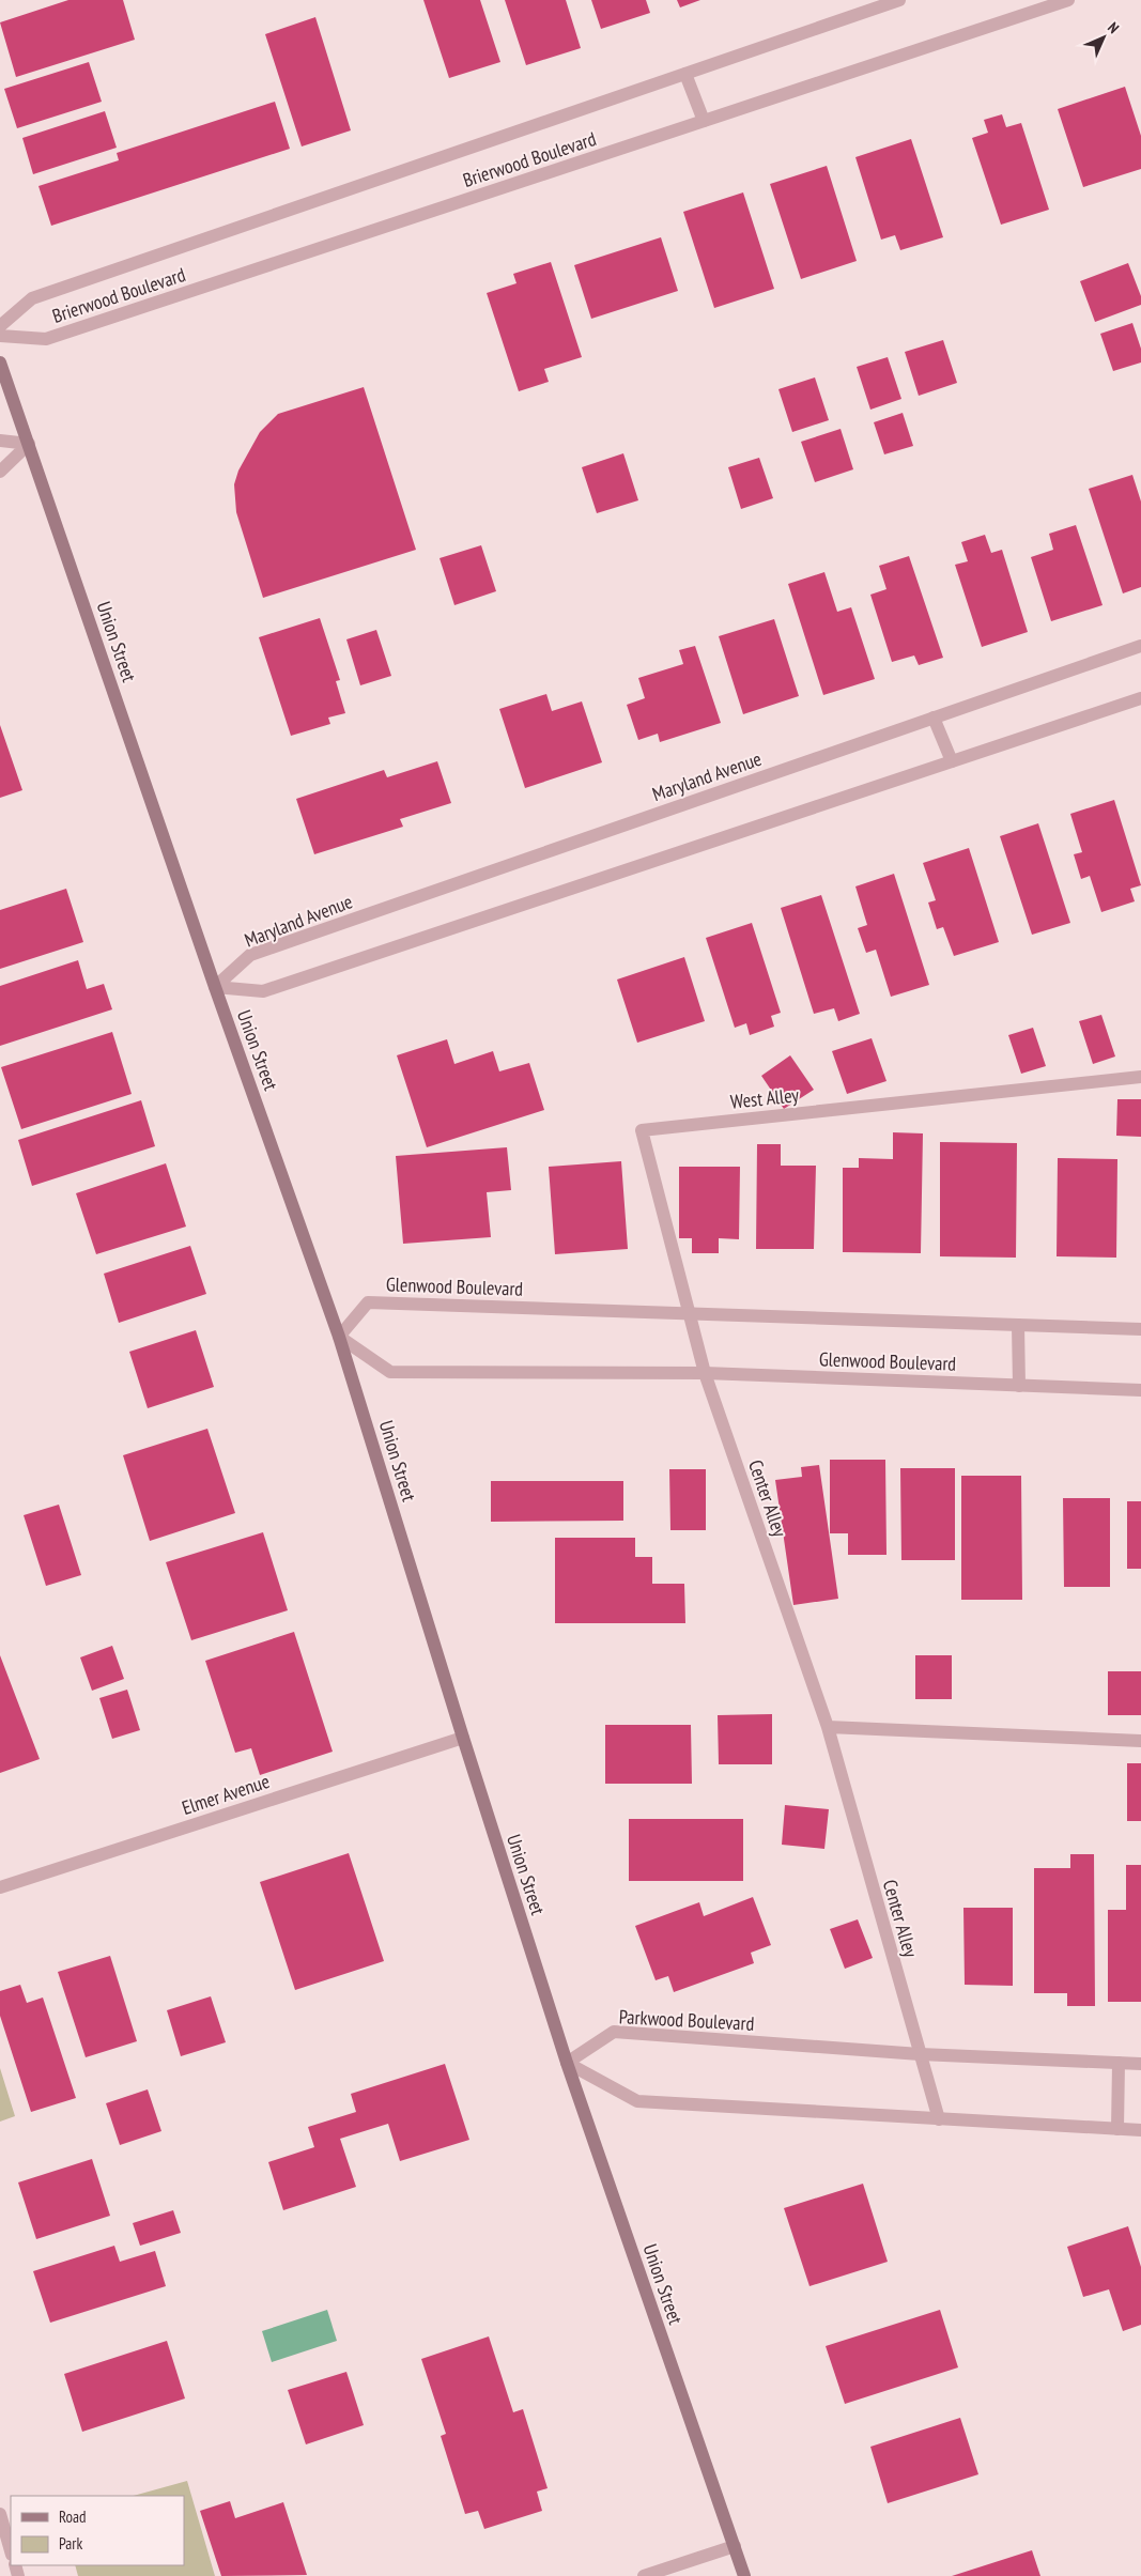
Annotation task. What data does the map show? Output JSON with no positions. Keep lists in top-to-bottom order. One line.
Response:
{"streets":{"main road":["Union Street"],"street":["Brierwood Boulevard","Maryland Avenue","West Alley","Glenwood Boulevard","Center Alley","Elmer Avenue","Parkwood Boulevard"]},"crossings":[["Union Street","Maryland Avenue"],["Union Street","Glenwood Boulevard"],["Union Street","Elmer Avenue"],["Union Street","Parkwood Boulevard"],["West Alley","Glenwood Boulevard"],["West Alley","Center Alley"],["Glenwood Boulevard","Center Alley"],["Center Alley","Parkwood Boulevard"]],"legend":["Road","Park"],"north":"top right"}
